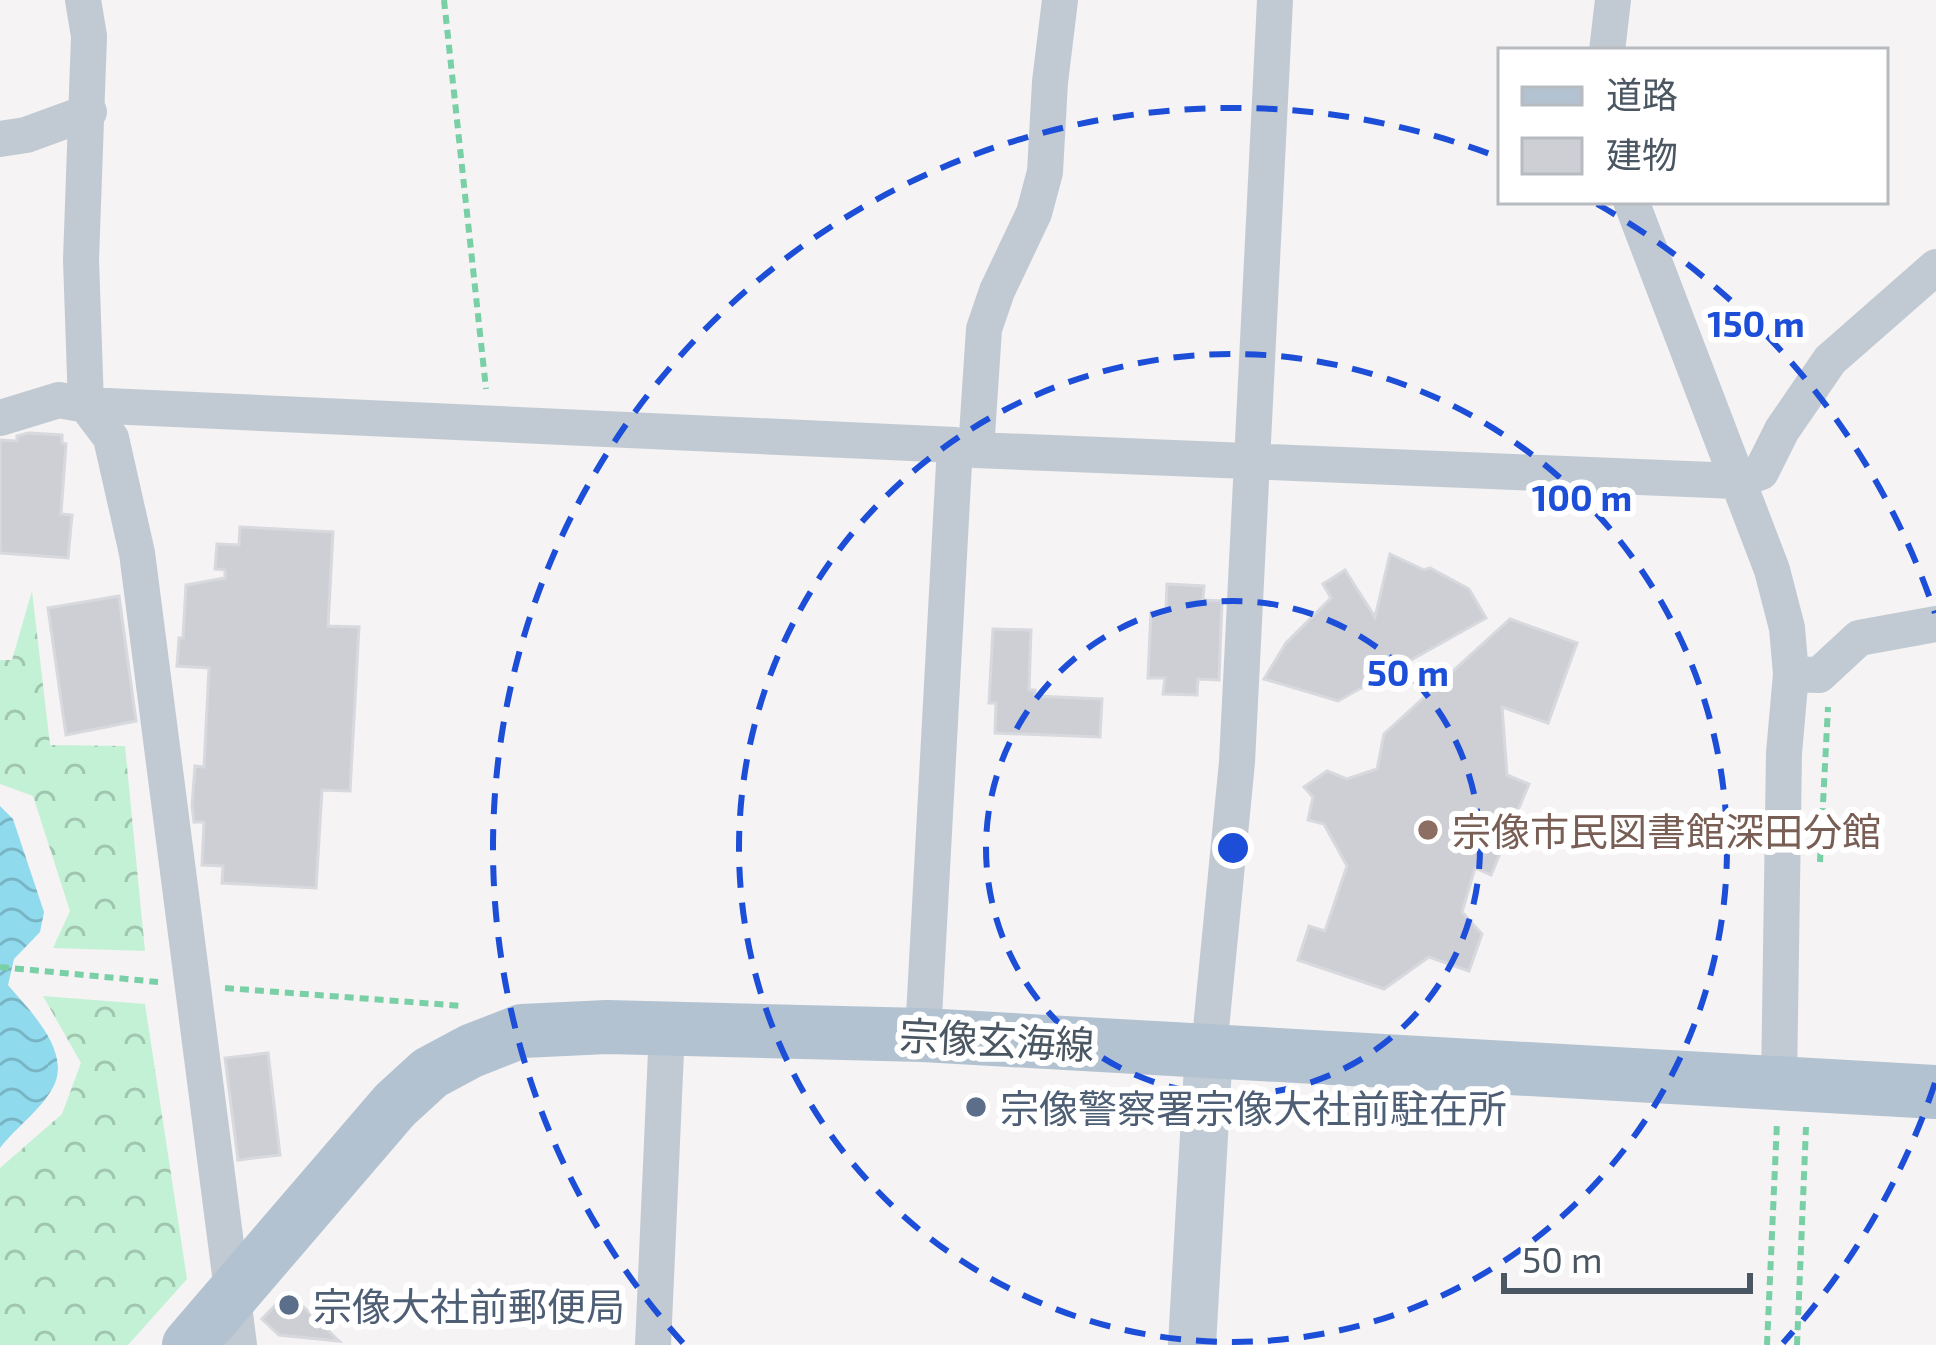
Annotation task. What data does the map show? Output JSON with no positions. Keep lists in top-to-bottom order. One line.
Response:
{"streets":{"main road":["宗像玄海線"]},"places":["宗像市民図書館深田分館","宗像警察署宗像大社前駐在所","宗像大社前郵便局"],"legend":["道路","建物"],"scale_bar":"50 m","rings":["150 m","100 m","50 m"]}
